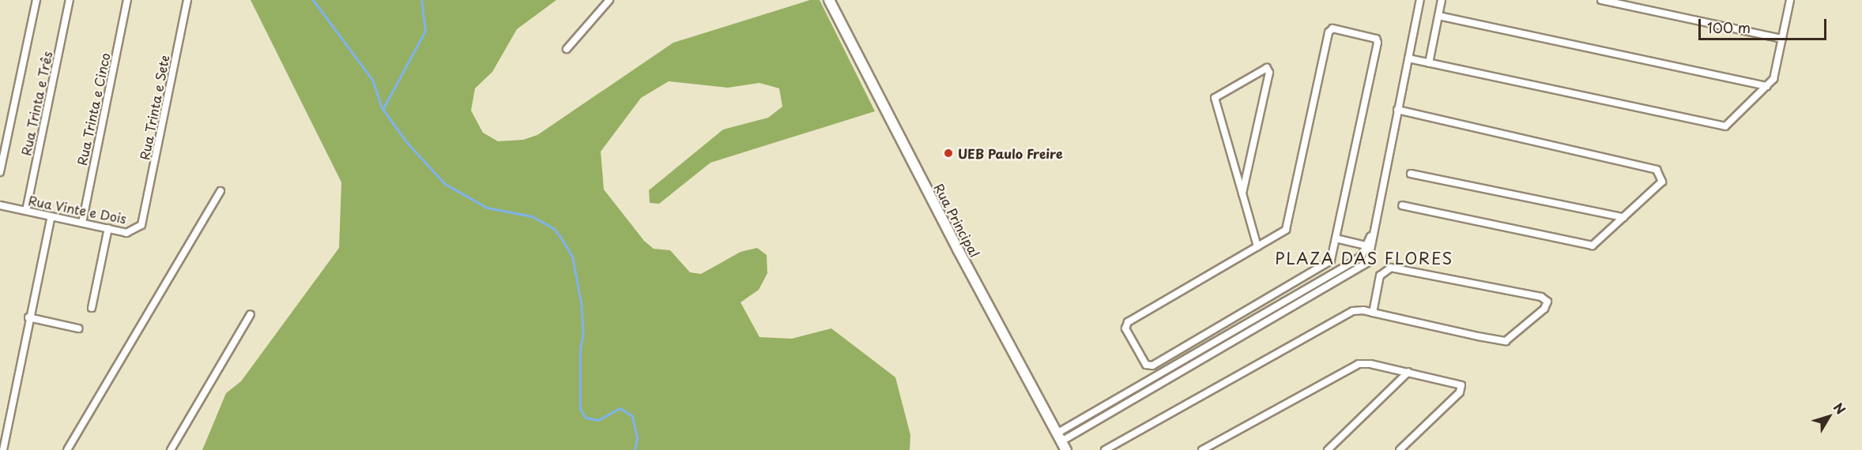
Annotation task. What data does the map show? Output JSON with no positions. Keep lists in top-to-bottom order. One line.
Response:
{"streets":{"street":["Rua Trinta e Três","Rua Trinta e Sete","Rua Trinta e Cinco","Rua Vinte e Dois","Rua Principal"]},"crossings":[["Rua Trinta e Três","Rua Vinte e Dois"],["Rua Trinta e Sete","Rua Vinte e Dois"],["Rua Trinta e Cinco","Rua Vinte e Dois"]],"districts":["PLAZA DAS FLORES"],"places":["UEB Paulo Freire"],"scale_bar":"100 m","north":"top right"}
